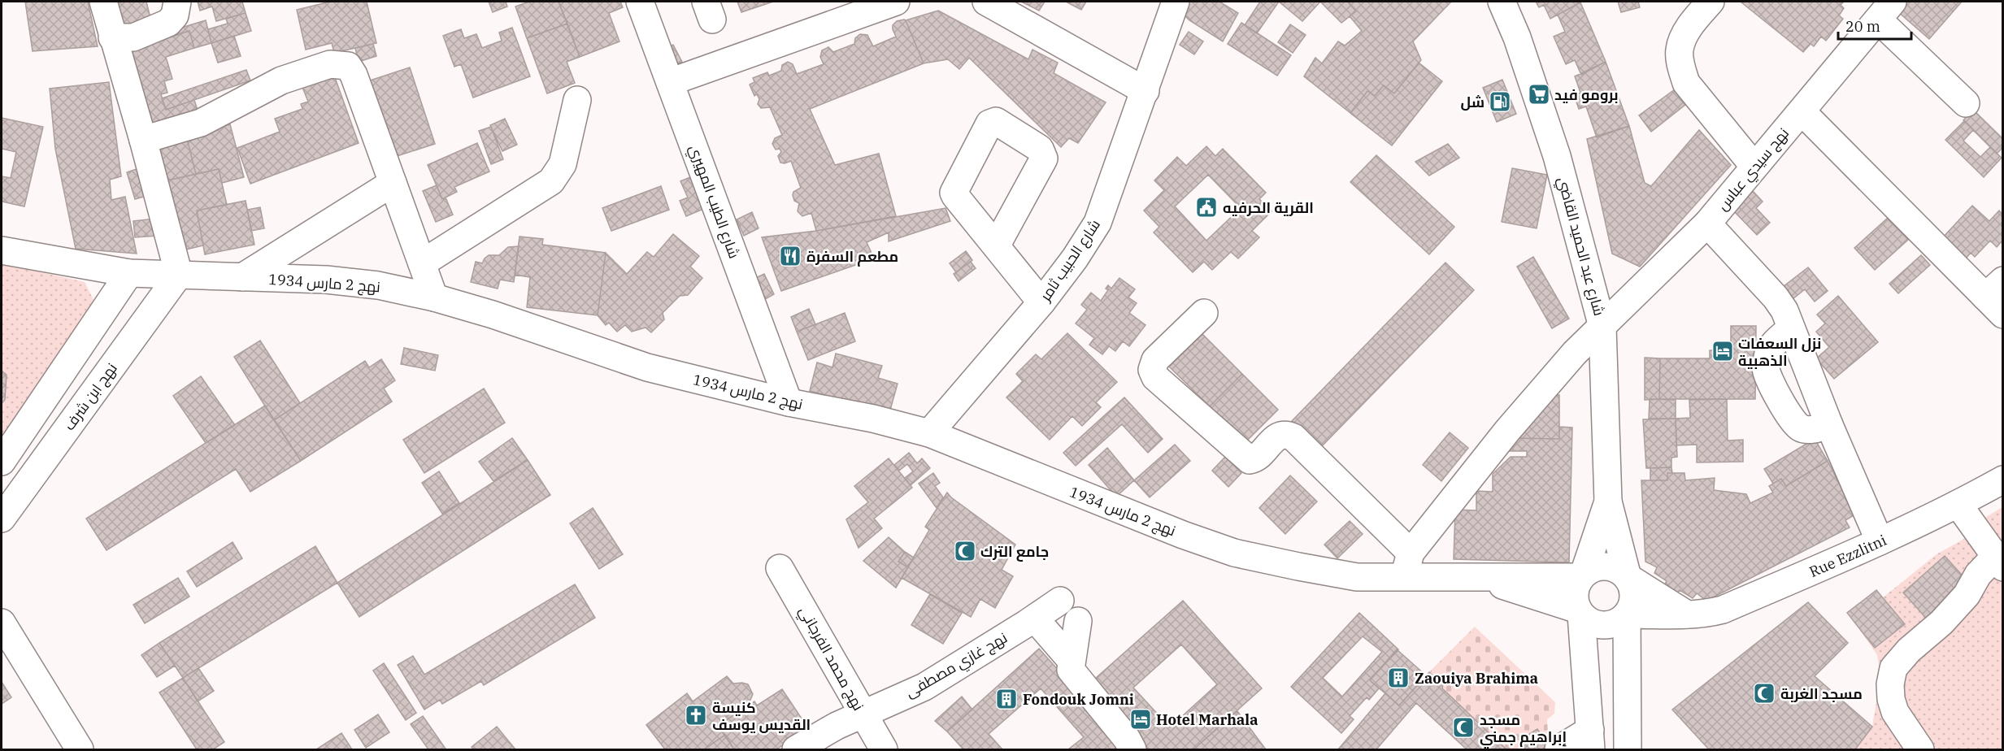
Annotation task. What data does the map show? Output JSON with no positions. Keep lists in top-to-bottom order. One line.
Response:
{"streets":{"street":["نهج سيدي عباس","شارع الطيب المهيري","شارع عبد الحميد القاضي","شارع الحبيب ثامر","نهج 2 مارس 1934","نهج ابن شرف","Rue Ezzlitni","نهج محمد الفرجاني","نهج غازي مصطفى"]},"crossings":[["نهج سيدي عباس","شارع عبد الحميد القاضي"],["نهج سيدي عباس","نهج 2 مارس 1934"],["شارع الطيب المهيري","نهج 2 مارس 1934"],["شارع عبد الحميد القاضي","نهج 2 مارس 1934"],["شارع عبد الحميد القاضي","Rue Ezzlitni"],["شارع الحبيب ثامر","نهج 2 مارس 1934"],["نهج 2 مارس 1934","نهج ابن شرف"],["نهج 2 مارس 1934","Rue Ezzlitni"],["نهج محمد الفرجاني","نهج غازي مصطفى"]],"places":{"supermarket":["برومو فيد"],"fuel station":["شل"],"public building":["القرية الحرفيه"],"restaurant":["مطعم السفرة"],"hotel":["نزل السعفات الذهبية","Hotel Marhala"],"mosque":["جامع الترك","مسجد الغربة","مسجد إبراهيم جمني"],"building":["Zaouiya Brahima","Fondouk Jomni"],"church":["كنيسة القديس يوسف"]},"scale_bar":"20 m"}
